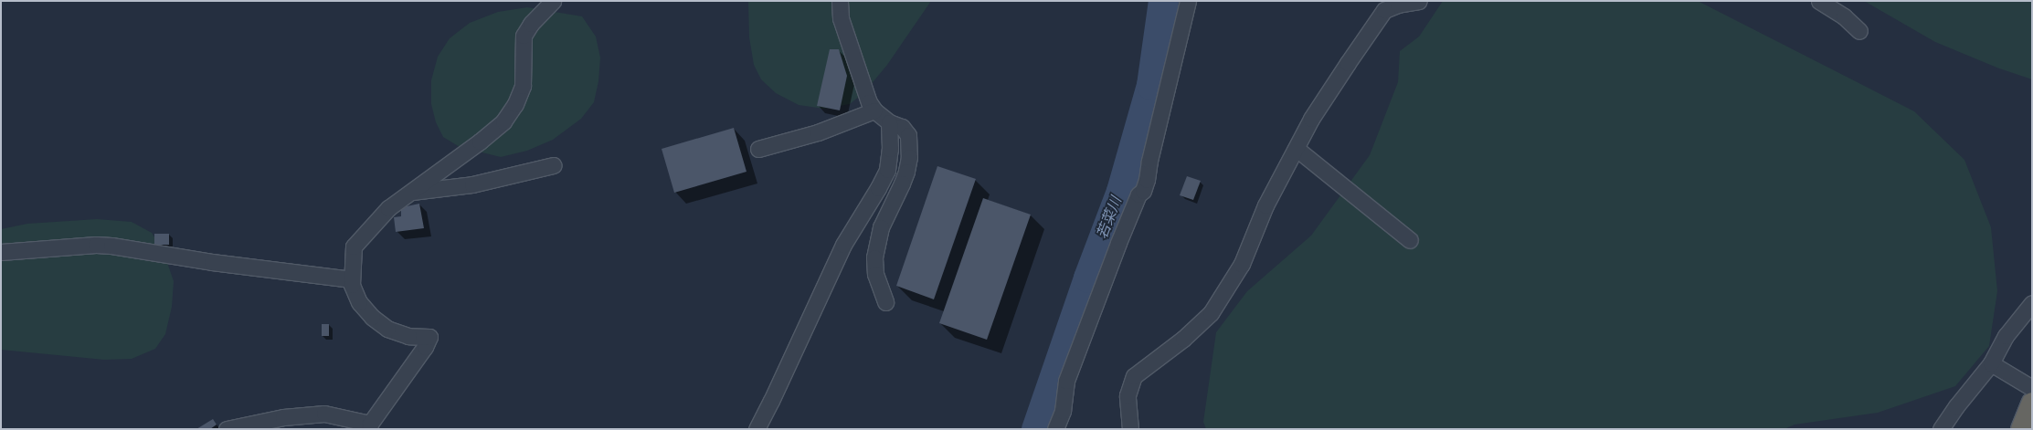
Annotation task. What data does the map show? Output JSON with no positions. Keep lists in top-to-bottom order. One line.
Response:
{"water":["若菜川"]}
